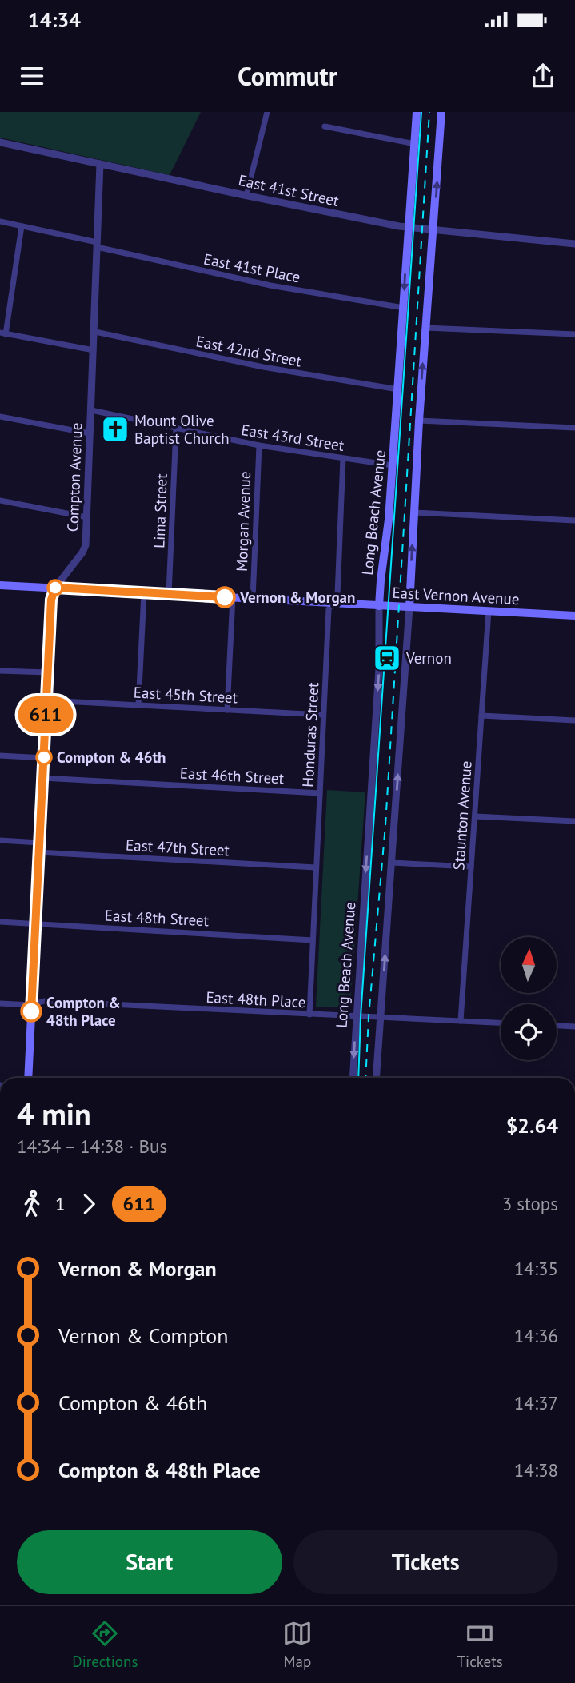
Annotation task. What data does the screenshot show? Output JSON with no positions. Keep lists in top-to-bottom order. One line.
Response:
{"streets":{"main road":["Compton Avenue","Long Beach Avenue","East Vernon Avenue"],"street":["East 41st Street","East 41st Place","East 42nd Street","East 43rd Street","Lima Street","Morgan Avenue","East 45th Street","Honduras Street","East 46th Street","Staunton Avenue","East 47th Street","East 48th Street","East 48th Place"]},"crossings":[["East 41st Street","Compton Avenue"],["East 41st Street","Long Beach Avenue"],["East 41st Place","Compton Avenue"],["East 41st Place","Long Beach Avenue"],["East 42nd Street","Compton Avenue"],["East 42nd Street","Long Beach Avenue"],["East 43rd Street","Compton Avenue"],["East 43rd Street","Lima Street"],["East 43rd Street","Long Beach Avenue"],["East 43rd Street","Morgan Avenue"],["East 43rd Street","Honduras Street"],["Compton Avenue","East Vernon Avenue"],["Compton Avenue","East 45th Street"],["Compton Avenue","East 46th Street"],["Compton Avenue","East 47th Street"],["Compton Avenue","East 48th Street"],["Compton Avenue","East 48th Place"],["Lima Street","East Vernon Avenue"],["Long Beach Avenue","East Vernon Avenue"],["Long Beach Avenue","East 48th Place"],["Morgan Avenue","East Vernon Avenue"],["East Vernon Avenue","Honduras Street"],["East Vernon Avenue","Staunton Avenue"],["East 45th Street","Honduras Street"],["Honduras Street","East 46th Street"],["Honduras Street","East 47th Street"],["Honduras Street","East 48th Street"],["Honduras Street","East 48th Place"],["Staunton Avenue","East 48th Place"]],"one_way":["Long Beach Avenue"],"places":{"church":["Mount Olive Baptist Church"],"other":["Vernon & Morgan","Compton & 46th","Compton & 48th Place"],"station":["Vernon"]},"lines":["bus line 611"],"north":"top","page":{"status":"14:34","header":"Commutr","on_map":"611","heading":["4 min","14:34 – 14:38 · Bus","$2.64"],"legs":["1","611","3 stops"],"list":[{"name":"Vernon & Morgan","value":"14:35"},{"name":"Vernon & Compton","value":"14:36"},{"name":"Compton & 46th","value":"14:37"},{"name":"Compton & 48th Place","value":"14:38"}],"buttons":["Start","Tickets"],"tabs":["Directions","Map","Tickets"]}}
